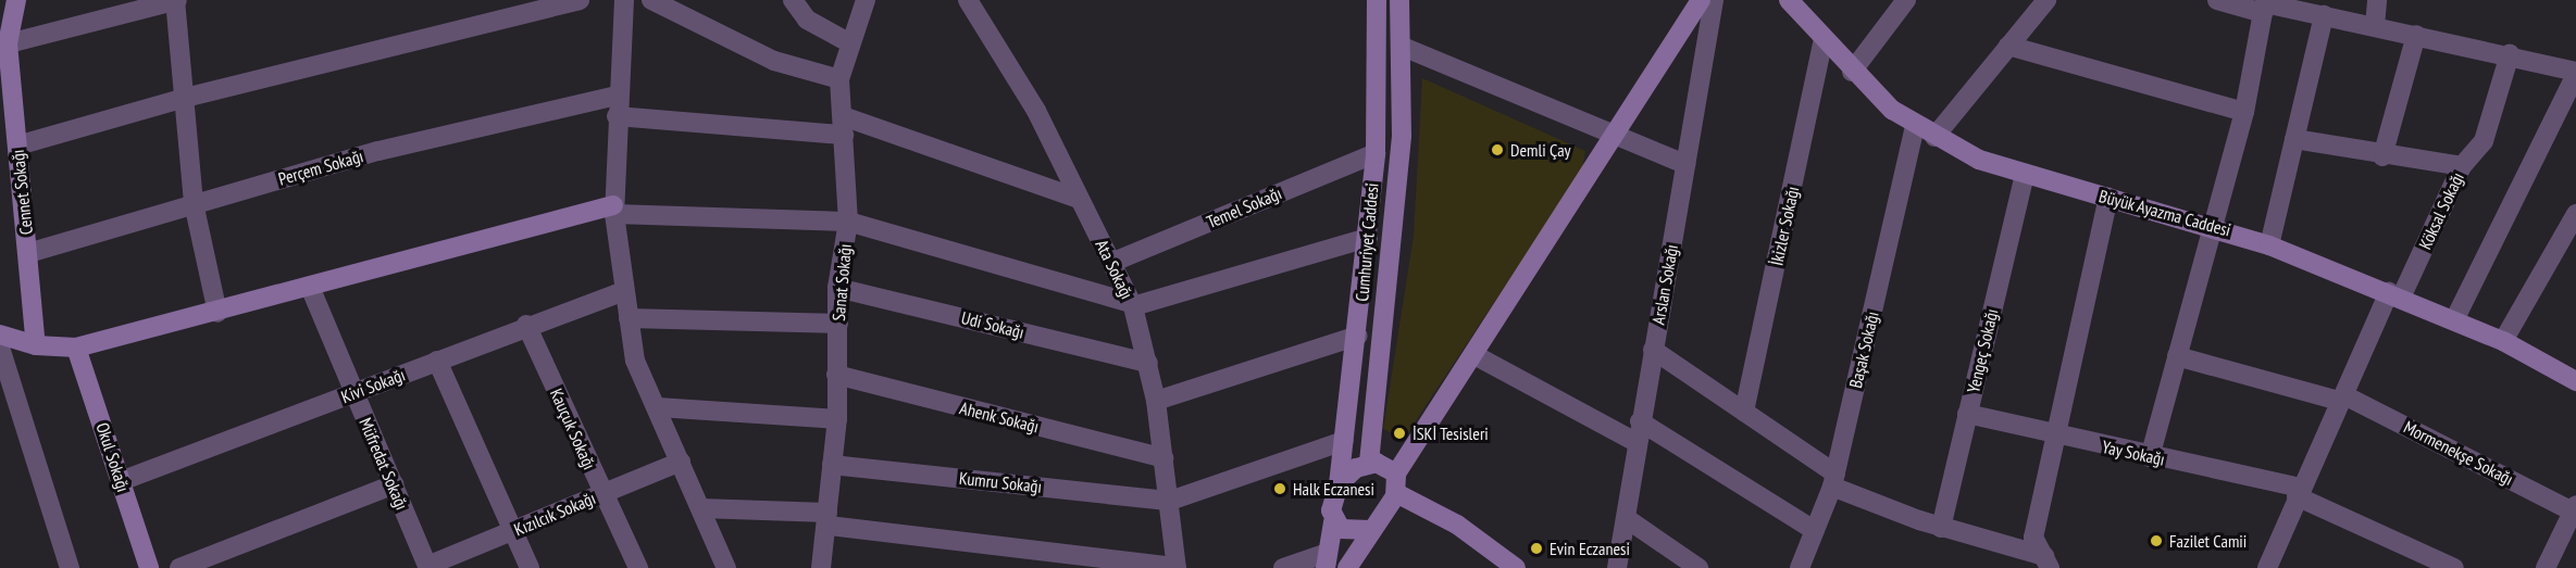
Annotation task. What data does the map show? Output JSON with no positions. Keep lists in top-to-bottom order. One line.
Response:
{"streets":{"street":["Perçem Sokağı","Cennet Sokağı","Temel Sokağı","Köksal Sokağı","Büyük Ayazma Caddesi","İkizler Sokağı","Cumhuriyet Caddesi","Ata Sokağı","Sanat Sokağı","Arslan Sokağı","Udi Sokağı","Başak Sokağı","Yengeç Sokağı","Kivi Sokağı","Ahenk Sokağı","Kauçuk Sokağı","Yay Sokağı","Mormenekşe Sokağı","Okul Sokağı","Müfredat Sokağı","Kumru Sokağı","Kızılcık Sokağı"]},"crossings":[["Perçem Sokağı","Cennet Sokağı"],["Temel Sokağı","Cumhuriyet Caddesi"],["Temel Sokağı","Ata Sokağı"],["Köksal Sokağı","Büyük Ayazma Caddesi"],["Köksal Sokağı","Yay Sokağı"],["Köksal Sokağı","Mormenekşe Sokağı"],["Büyük Ayazma Caddesi","İkizler Sokağı"],["Büyük Ayazma Caddesi","Başak Sokağı"],["Büyük Ayazma Caddesi","Yengeç Sokağı"],["Ata Sokağı","Udi Sokağı"],["Ata Sokağı","Ahenk Sokağı"],["Ata Sokağı","Kumru Sokağı"],["Sanat Sokağı","Udi Sokağı"],["Sanat Sokağı","Ahenk Sokağı"],["Sanat Sokağı","Kumru Sokağı"],["Yengeç Sokağı","Yay Sokağı"],["Kivi Sokağı","Kauçuk Sokağı"],["Kivi Sokağı","Okul Sokağı"],["Kivi Sokağı","Müfredat Sokağı"],["Kauçuk Sokağı","Kızılcık Sokağı"],["Müfredat Sokağı","Kızılcık Sokağı"]],"places":["Demli Çay","İSKİ Tesisleri","Halk Eczanesi","Fazilet Camii","Evin Eczanesi"]}
